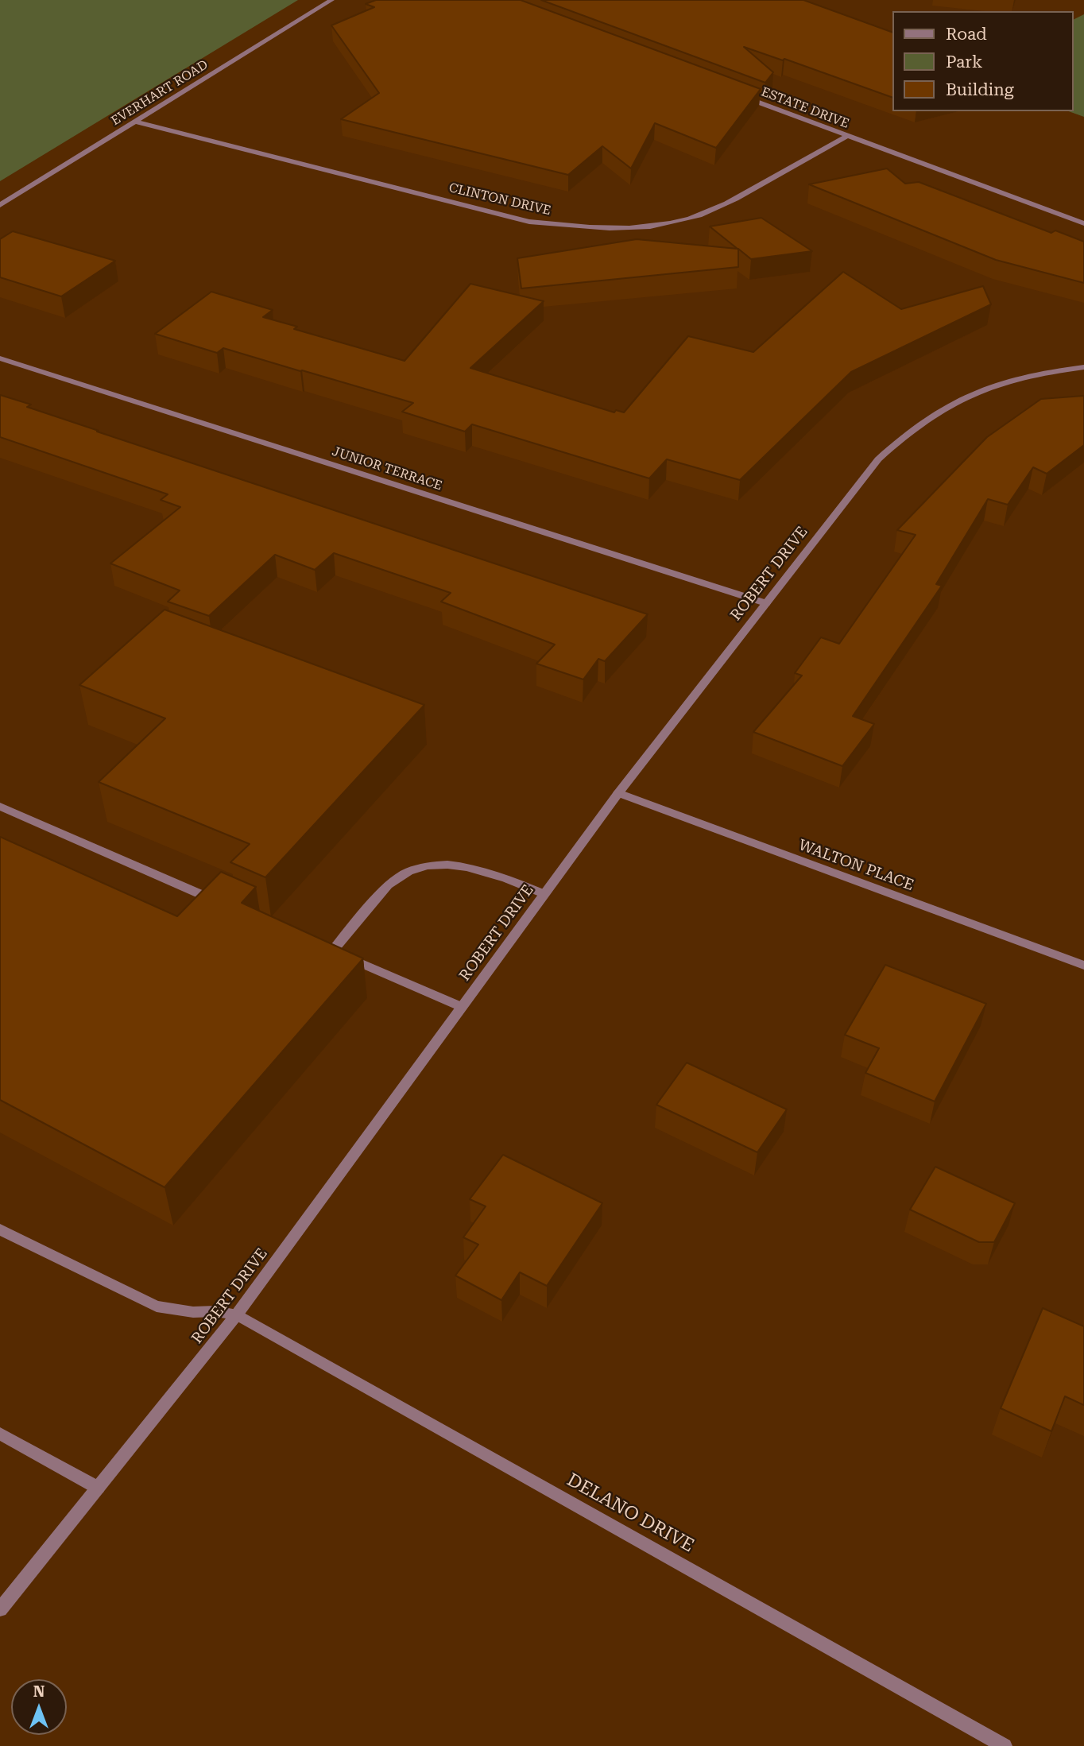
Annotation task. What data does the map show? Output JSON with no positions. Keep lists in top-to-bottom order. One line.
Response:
{"streets":{"street":["EVERHART ROAD","ESTATE DRIVE","CLINTON DRIVE","JUNIOR TERRACE","ROBERT DRIVE","WALTON PLACE","DELANO DRIVE"]},"crossings":[["EVERHART ROAD","CLINTON DRIVE"],["ESTATE DRIVE","CLINTON DRIVE"],["JUNIOR TERRACE","ROBERT DRIVE"],["ROBERT DRIVE","WALTON PLACE"],["ROBERT DRIVE","DELANO DRIVE"]],"legend":["Road","Park","Building"],"north":"top"}
